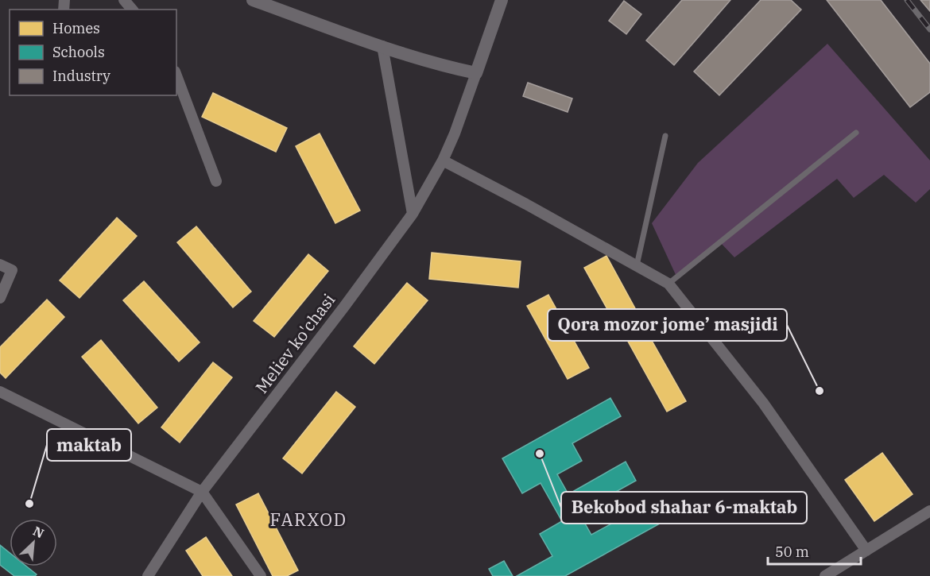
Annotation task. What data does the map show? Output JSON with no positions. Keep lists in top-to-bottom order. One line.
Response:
{"streets":{"street":["Meliev ko'chasi"]},"districts":["FARXOD"],"places":["Qora mozor jome’ masjidi","Bekobod shahar 6-maktab","maktab"],"legend":["Homes","Schools","Industry"],"scale_bar":"50 m","north":"top right"}
